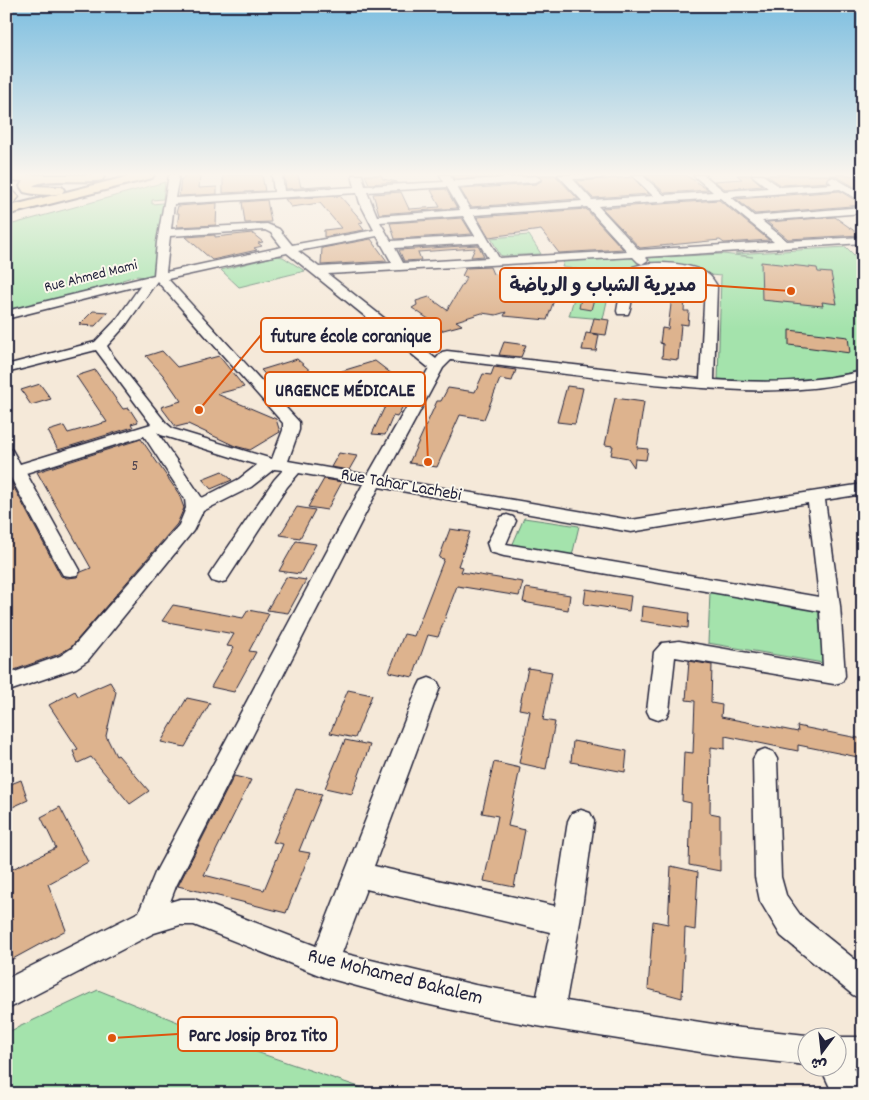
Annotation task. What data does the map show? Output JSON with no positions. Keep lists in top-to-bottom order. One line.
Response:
{"streets":{"street":["Rue Ahmed Mami","Rue Tahar Lachebi","Rue Mohamed Bakalem"]},"places":["مديرية الشباب و الرياضة","future école coranique","URGENCE MÉDICALE","Parc Josip Broz Tito"],"house_numbers":["5"],"north":"bottom"}
